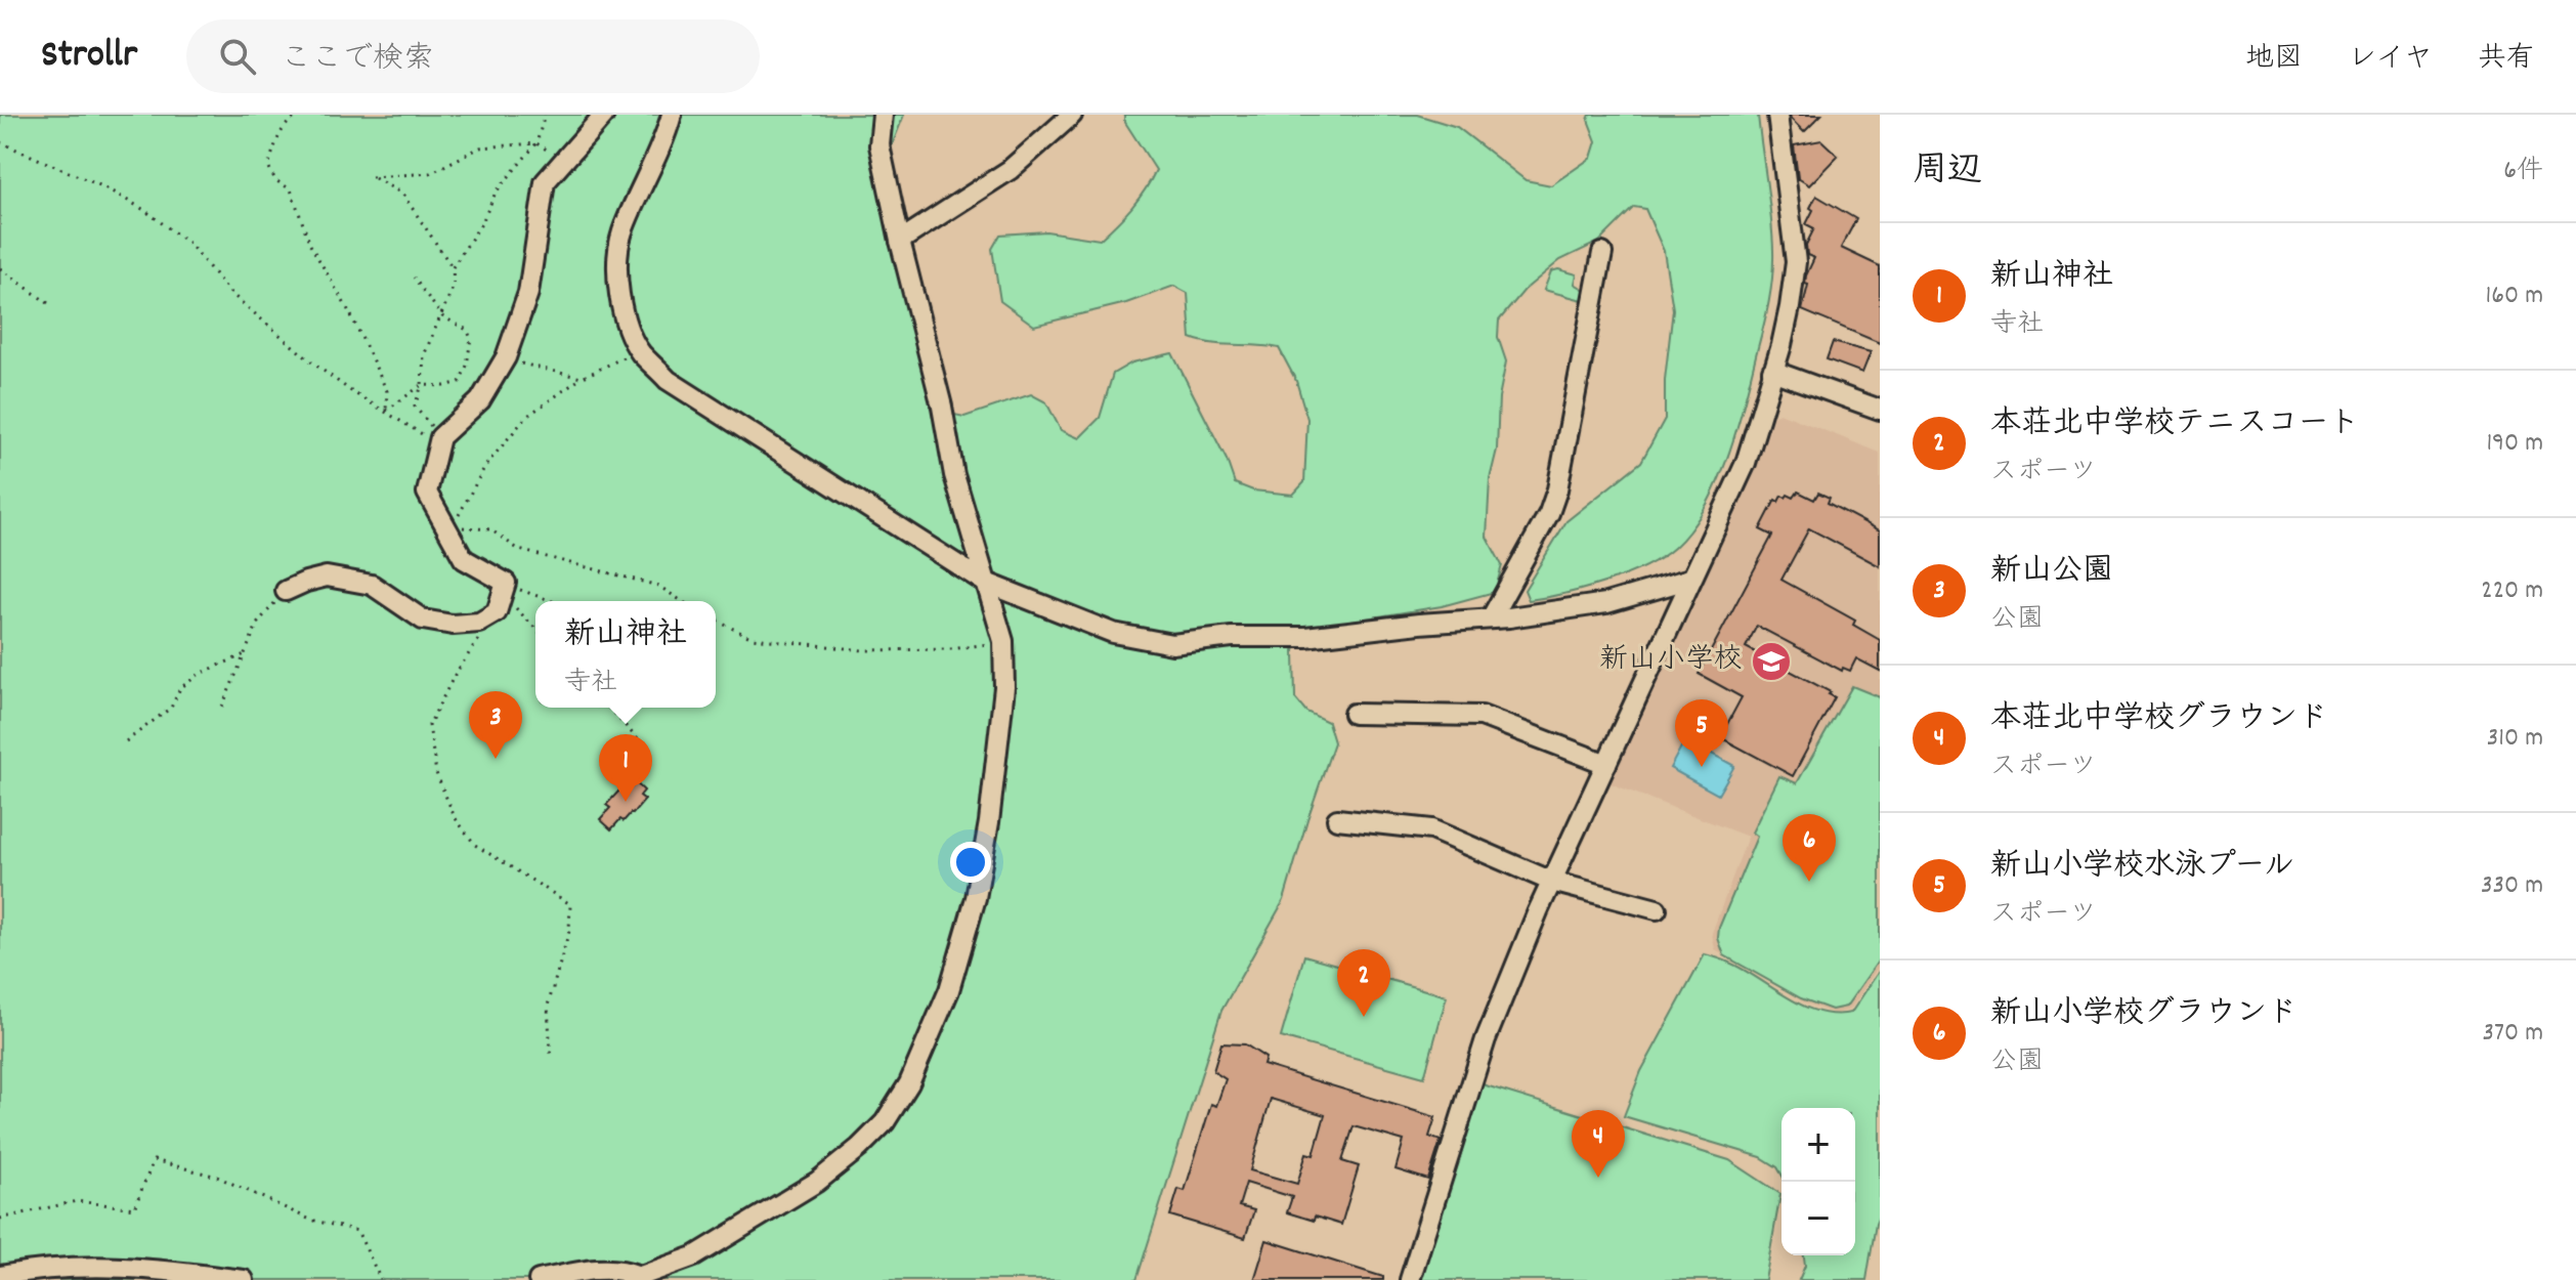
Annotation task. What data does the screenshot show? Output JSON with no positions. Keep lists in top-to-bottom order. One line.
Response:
{"places":{"school or university":["新山小学校"]},"page":{"header":"Strollr","search":"ここで検索","nav":["地図","レイヤ","共有"],"heading":["周辺","6件"],"list":[{"mark":"1","name":"新山神社","note":"寺社","value":"160 m"},{"mark":"2","name":"本荘北中学校テニスコート","note":"スポーツ","value":"190 m"},{"mark":"3","name":"新山公園","note":"公園","value":"220 m"},{"mark":"4","name":"本荘北中学校グラウンド","note":"スポーツ","value":"310 m"},{"mark":"5","name":"新山小学校水泳プール","note":"スポーツ","value":"330 m"},{"mark":"6","name":"新山小学校グラウンド","note":"公園","value":"370 m"}],"popup":["新山神社","寺社"],"pins":["3","5","1","6","2","4"],"map_buttons":["+","−"]}}
